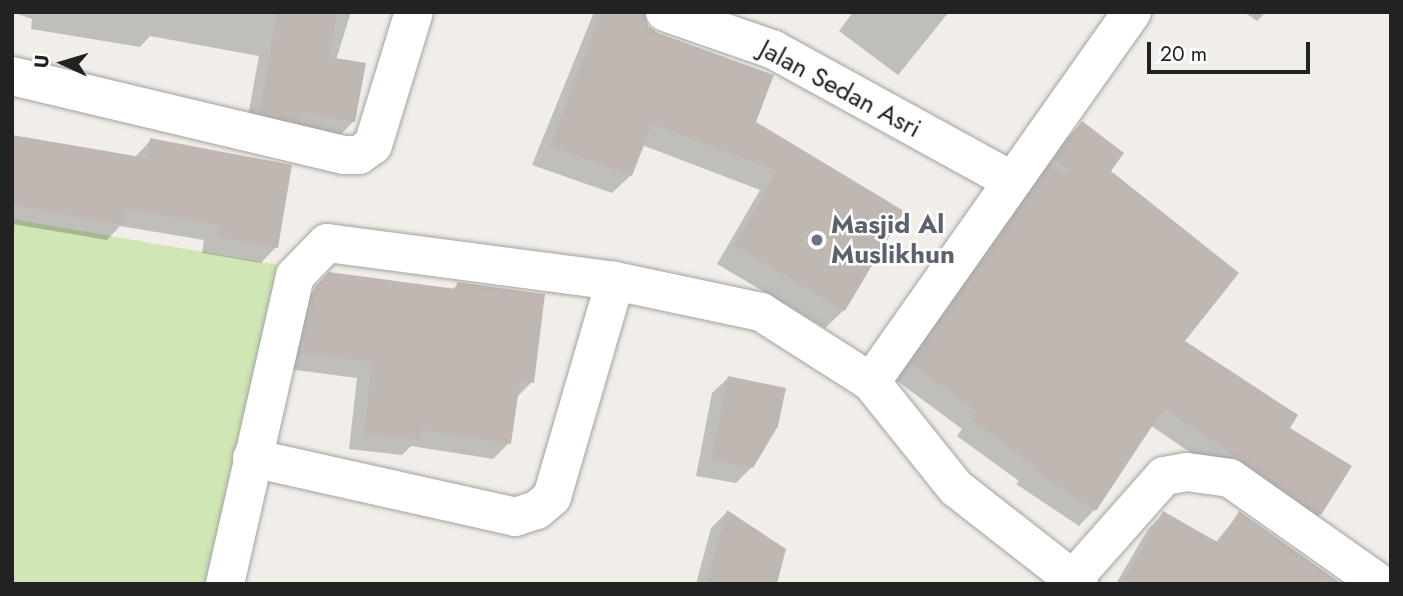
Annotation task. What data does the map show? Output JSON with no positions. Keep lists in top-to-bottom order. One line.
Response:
{"streets":{"street":["Jalan Sedan Asri"]},"places":["Masjid Al Muslikhun"],"scale_bar":"20 m","north":"left"}
